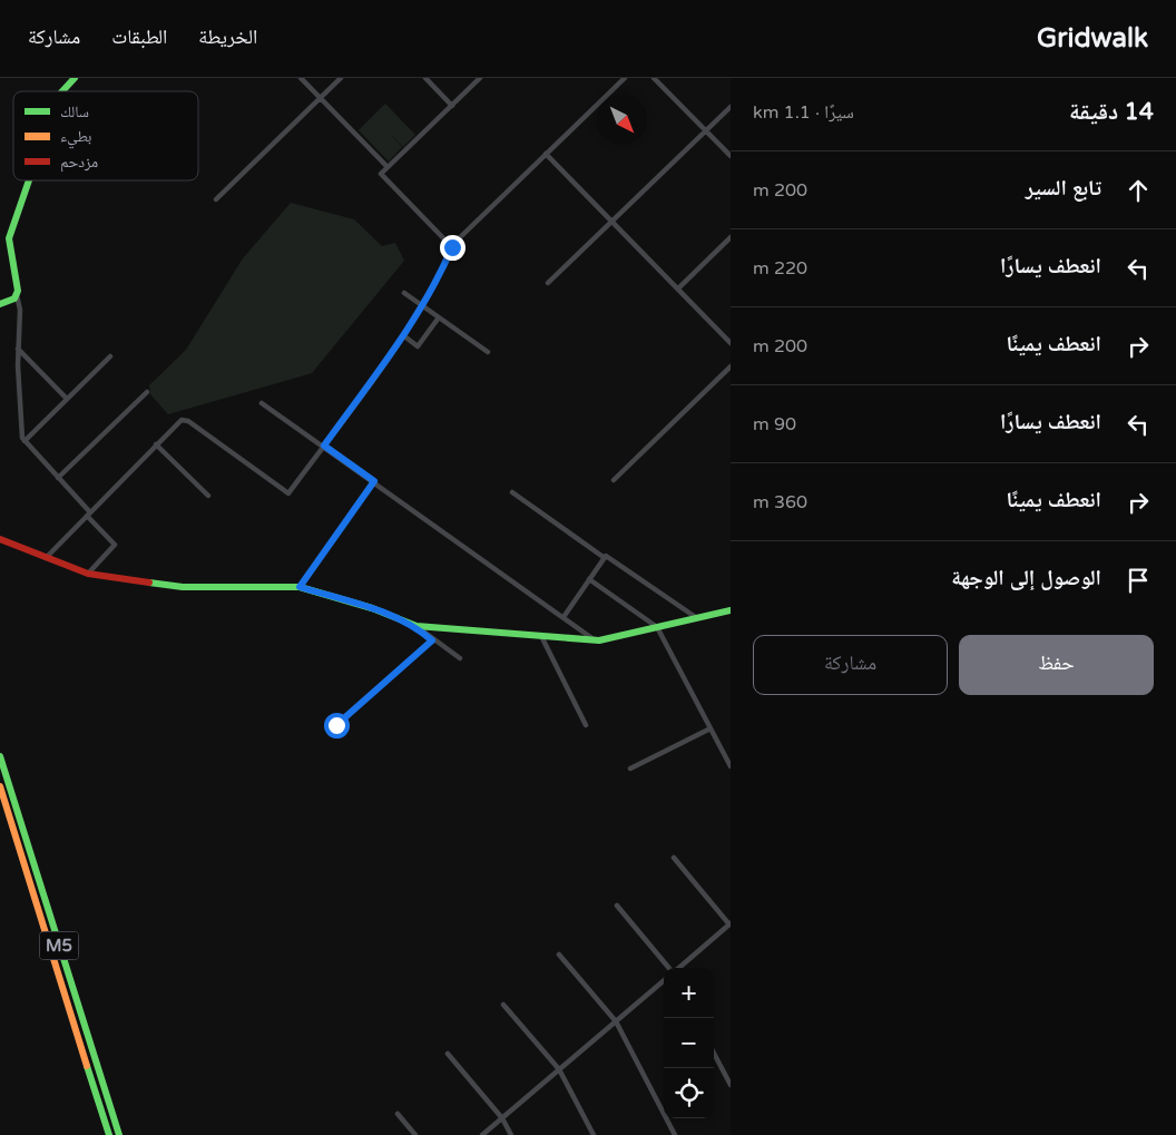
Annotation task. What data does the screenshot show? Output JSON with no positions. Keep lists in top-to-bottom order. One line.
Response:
{"streets":{"main road":["M5"]},"legend":["سالك","بطيء","مزدحم"],"north":"bottom right","page":{"header":"Gridwalk","nav":["الخريطة","الطبقات","مشاركة"],"heading":["14 دقيقة","سيرًا · 1.1 km"],"list":[["تابع السير","200 m"],["انعطف يسارًا","220 m"],["انعطف يمينًا","200 m"],["انعطف يسارًا","90 m"],["انعطف يمينًا","360 m"],"الوصول إلى الوجهة"],"buttons":["حفظ","مشاركة"],"map_buttons":["+","−"]}}
